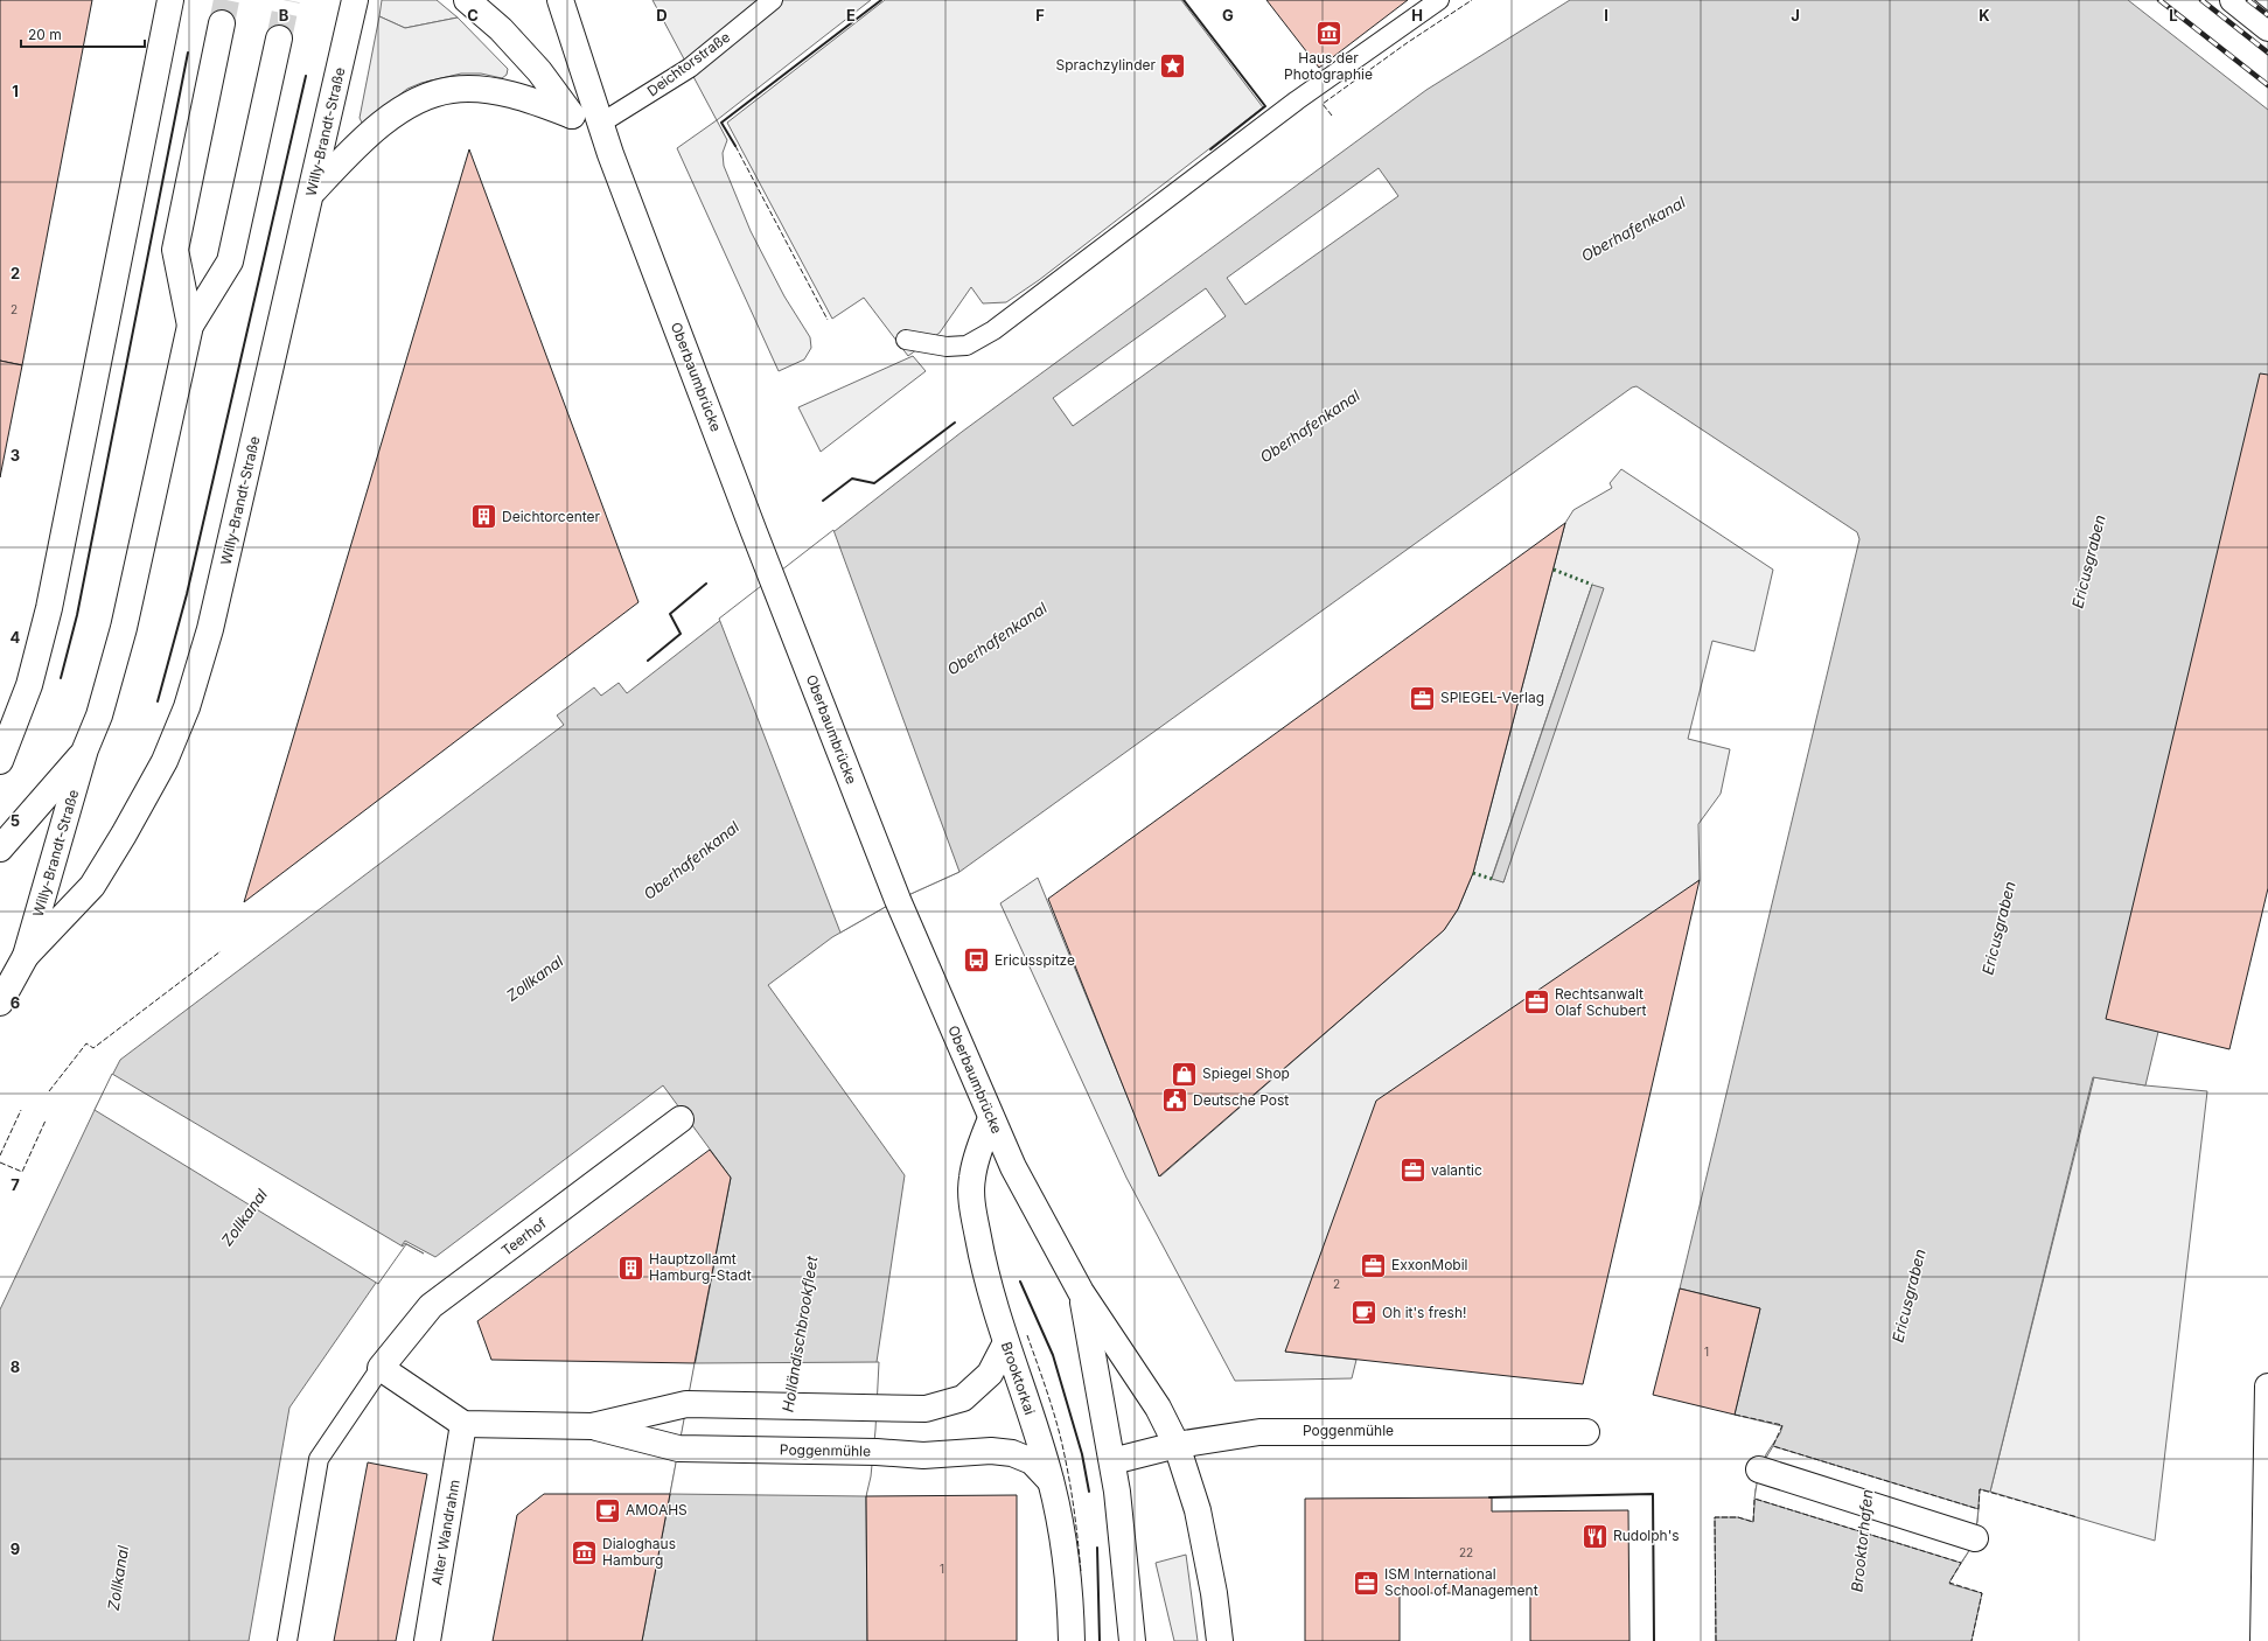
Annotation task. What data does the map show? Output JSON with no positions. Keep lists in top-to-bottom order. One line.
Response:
{"streets":{"main road":["Willy-Brandt-Straße","Oberbaumbrücke","Teerhof","Brooktorkai","Poggenmühle","Alter Wandrahm"],"lane":["Deichtorstraße"]},"crossings":[["Deichtorstraße","Oberbaumbrücke"],["Oberbaumbrücke","Brooktorkai"],["Oberbaumbrücke","Poggenmühle"],["Brooktorkai","Poggenmühle"],["Poggenmühle","Alter Wandrahm"]],"water":["Oberhafenkanal","Ericusgraben","Zollkanal","Holländischbrookfleet","Brooktorhafen"],"places":{"museum":["Haus der Photographie","Dialoghaus Hamburg"],"place":["Sprachzylinder"],"building":["Deichtorcenter","Hauptzollamt Hamburg-Stadt"],"office":["SPIEGEL-Verlag","Rechtsanwalt Olaf Schubert","valantic","ExxonMobil","ISM International School of Management"],"bus stop":["Ericusspitze"],"shop":["Spiegel Shop"],"public building":["Deutsche Post"],"cafe":["Oh it's fresh!","AMOAHS"],"restaurant":["Rudolph's"]},"house_numbers":["2","2","1","22","1"],"scale_bar":"20 m","grid":{"columns":["B","C","D","E","F","G","H","I","J","K","L"],"rows":["1","2","3","4","5","6","7","8","9"]}}
